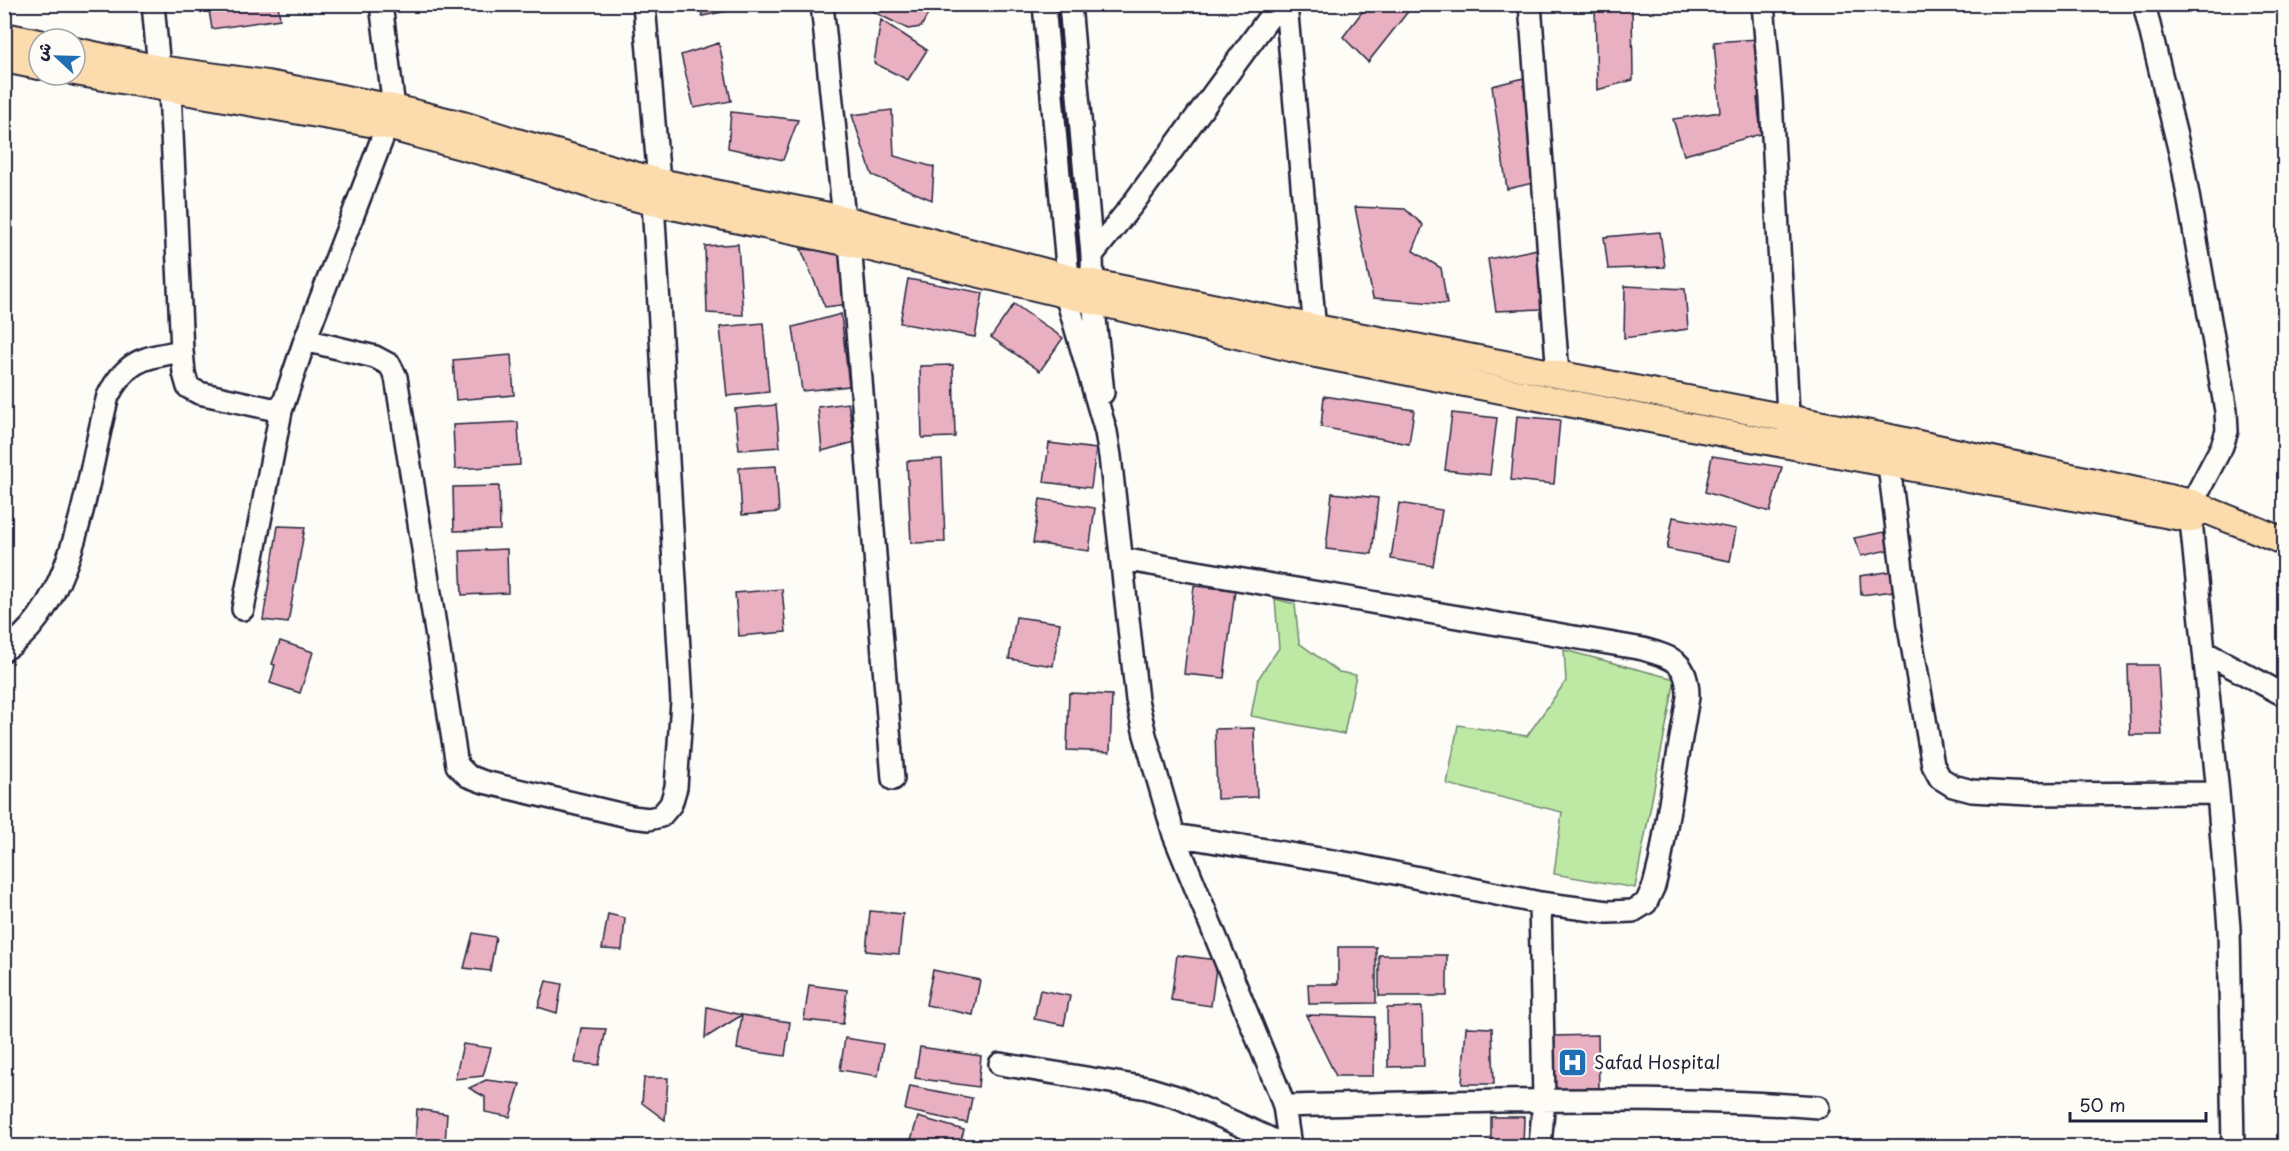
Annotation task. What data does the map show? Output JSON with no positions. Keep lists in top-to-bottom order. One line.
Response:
{"places":{"hospital":["Safad Hospital"]},"scale_bar":"50 m","north":"left"}
